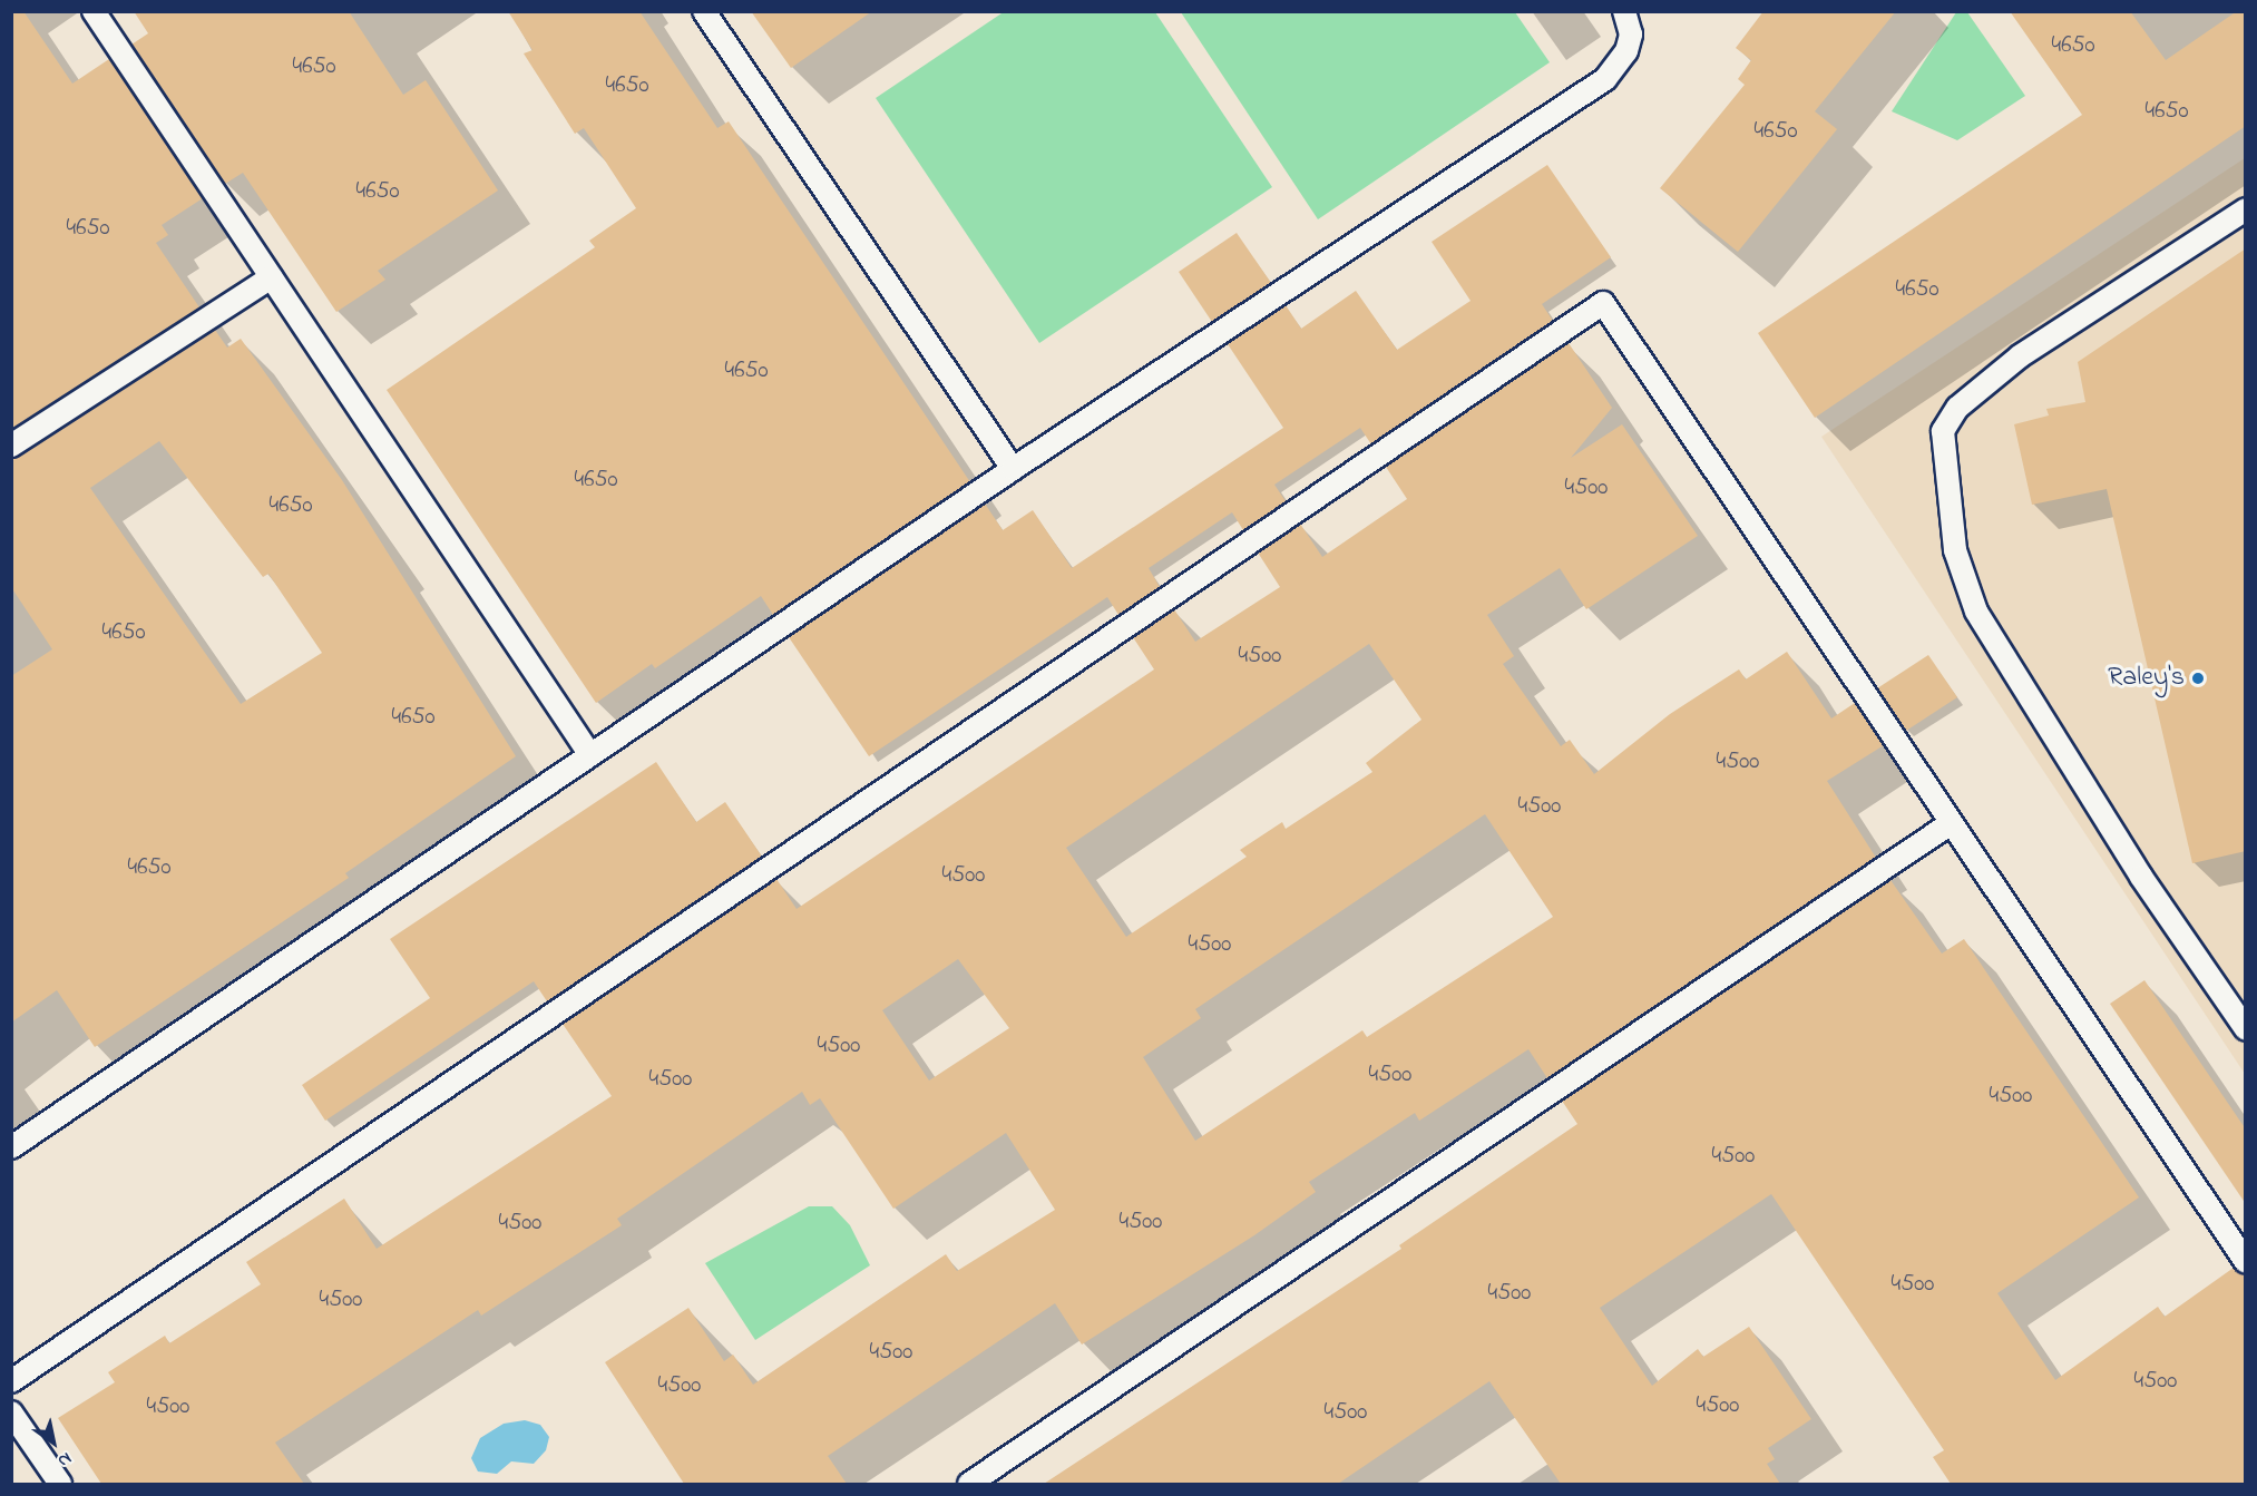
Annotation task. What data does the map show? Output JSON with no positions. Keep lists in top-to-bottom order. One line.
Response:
{"places":["Raley's"],"house_numbers":["4650","4650","4650","4650","4650","4650","4650","4650","4650","4650","4500","4650","4650","4500","4650","4500","4500","4650","4500","4500","4500","4500","4500","4500","4500","4500","4500","4500","4500","4500","4500","4500","4500","4500","4500","4500"],"north":"bottom right"}
